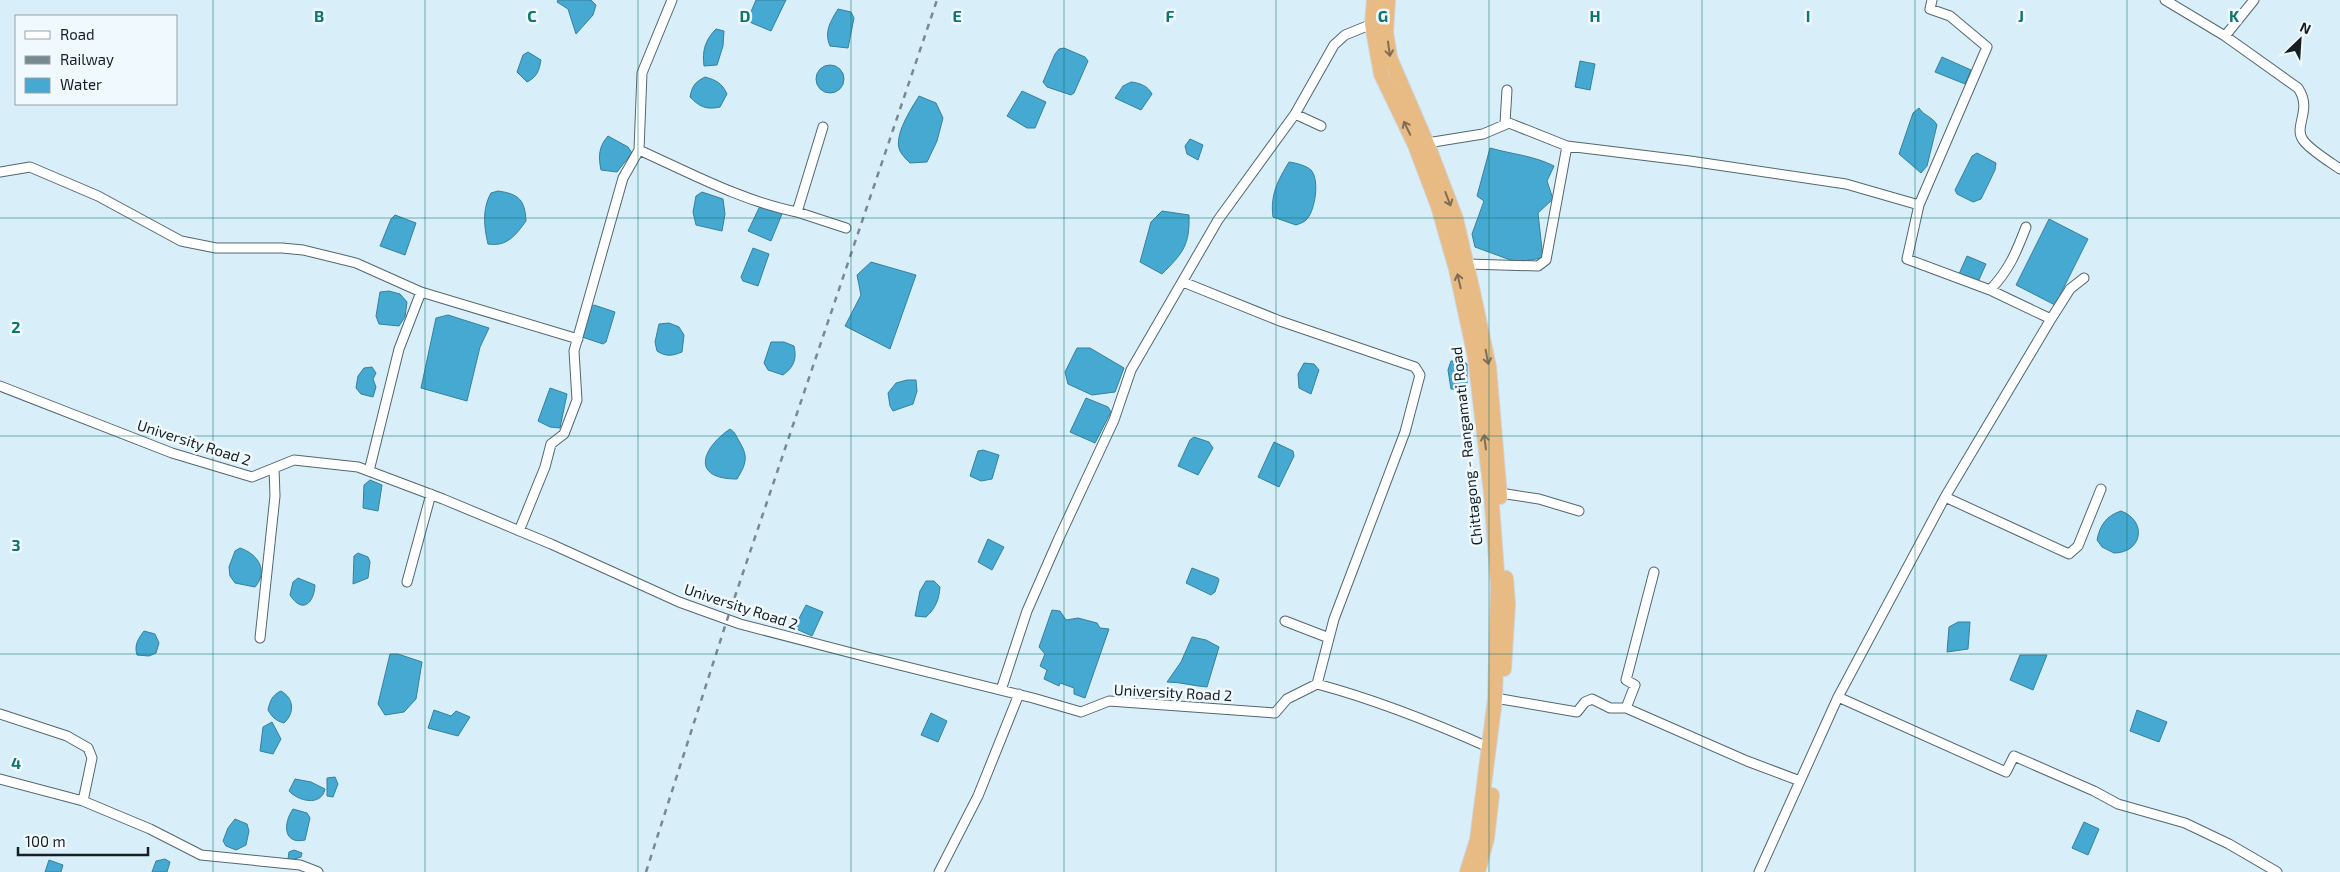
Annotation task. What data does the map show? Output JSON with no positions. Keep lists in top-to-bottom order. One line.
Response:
{"streets":{"highway":["Chittagong - Rangamati Road"],"street":["University Road 2"]},"legend":["Road","Railway","Water"],"scale_bar":"100 m","north":"top right","grid":{"columns":["B","C","D","E","F","G","H","I","J","K"],"rows":["2","3","4"]}}
